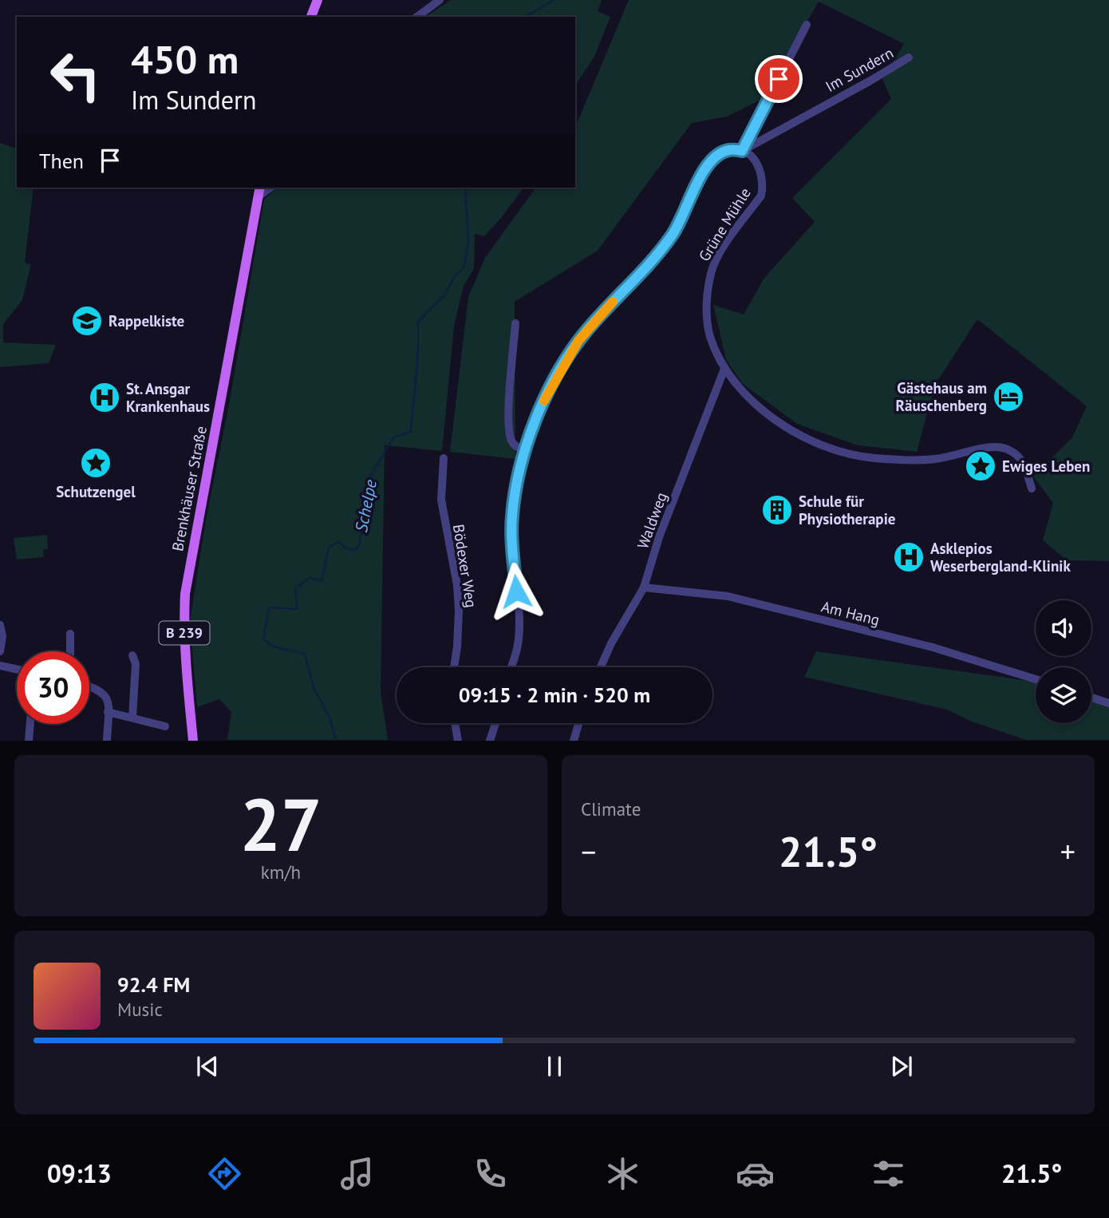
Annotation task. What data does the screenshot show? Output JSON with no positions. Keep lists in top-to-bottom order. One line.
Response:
{"streets":{"main road":["Brenkhäuser Straße","B 239"],"street":["Im Sundern","Grüne Mühle","Waldweg","Bödexer Weg","Am Hang"]},"crossings":[["Im Sundern","Grüne Mühle"],["Grüne Mühle","Waldweg"],["Brenkhäuser Straße","B 239"],["Waldweg","Am Hang"]],"water":["Schelpe"],"places":{"school or university":["Rappelkiste"],"hotel":["Gästehaus am Räuschenberg"],"hospital":["St. Ansgar Krankenhaus","Asklepios Weserbergland-Klinik"],"place":["Schutzengel","Ewiges Leben"],"building":["Schule für Physiotherapie"]},"page":{"turn":["450 m","Im Sundern"],"then":"Then","limit":"30","trip":"09:15 · 2 min · 520 m","tile":[["27","km/h"],"Climate"],"heat":["−","21.5°","+"],"song":["92.4 FM","Music"],"tabs":["09:13","21.5°"]}}
